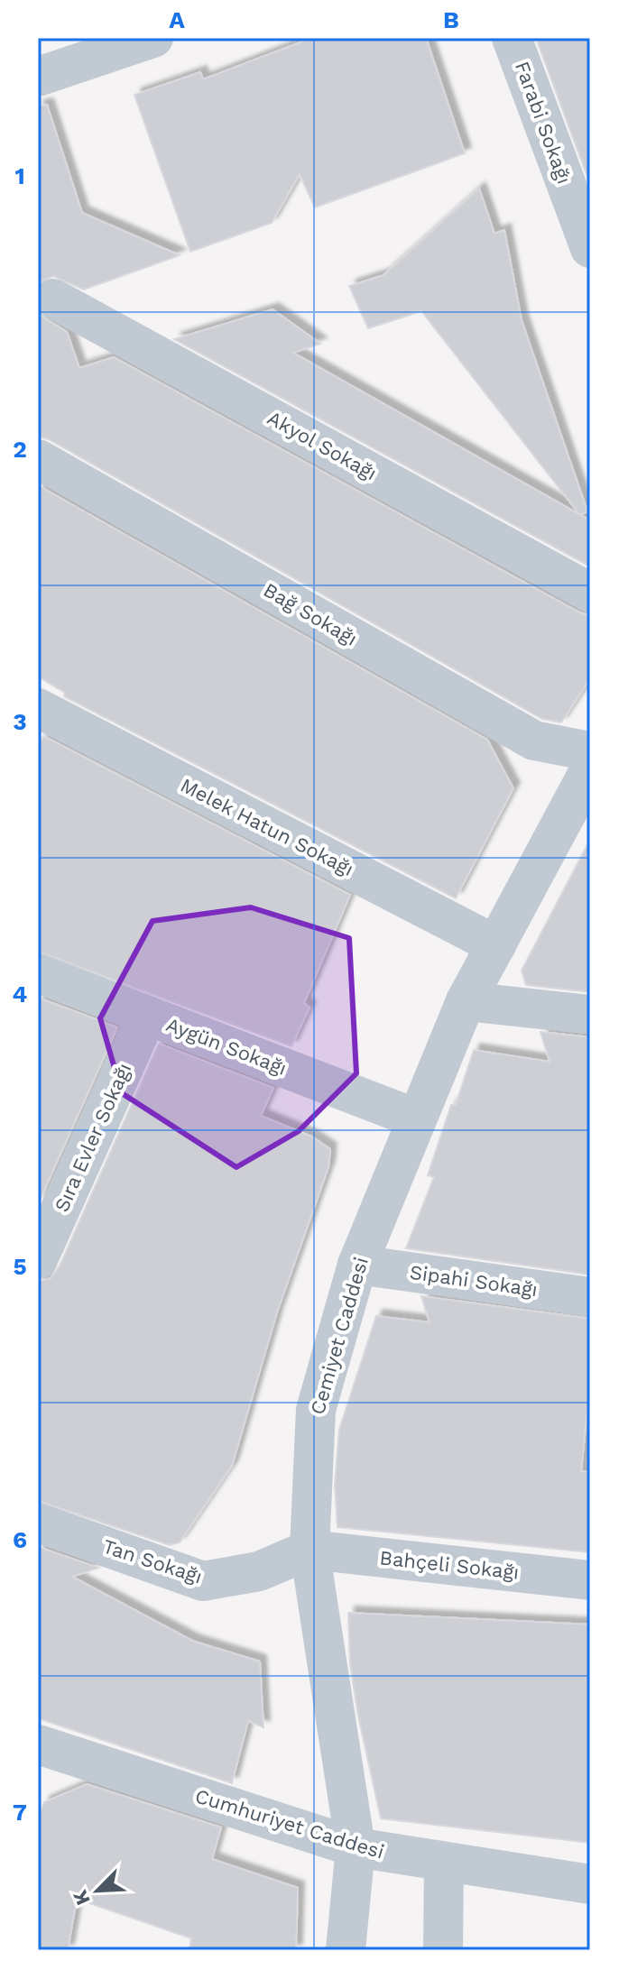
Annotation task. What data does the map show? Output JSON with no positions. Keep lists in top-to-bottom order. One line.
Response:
{"streets":{"street":["Farabi Sokağı","Akyol Sokağı","Bağ Sokağı","Melek Hatun Sokağı","Aygün Sokağı","Sıra Evler Sokağı","Sipahi Sokağı","Cemiyet Caddesi","Tan Sokağı","Bahçeli Sokağı","Cumhuriyet Caddesi"]},"crossings":[["Melek Hatun Sokağı","Cemiyet Caddesi"],["Aygün Sokağı","Sıra Evler Sokağı"],["Aygün Sokağı","Cemiyet Caddesi"],["Sipahi Sokağı","Cemiyet Caddesi"],["Cemiyet Caddesi","Tan Sokağı"],["Cemiyet Caddesi","Bahçeli Sokağı"],["Cemiyet Caddesi","Cumhuriyet Caddesi"],["Tan Sokağı","Bahçeli Sokağı"]],"north":"bottom left","grid":{"columns":["A","B"],"rows":["1","2","3","4","5","6","7"]}}
